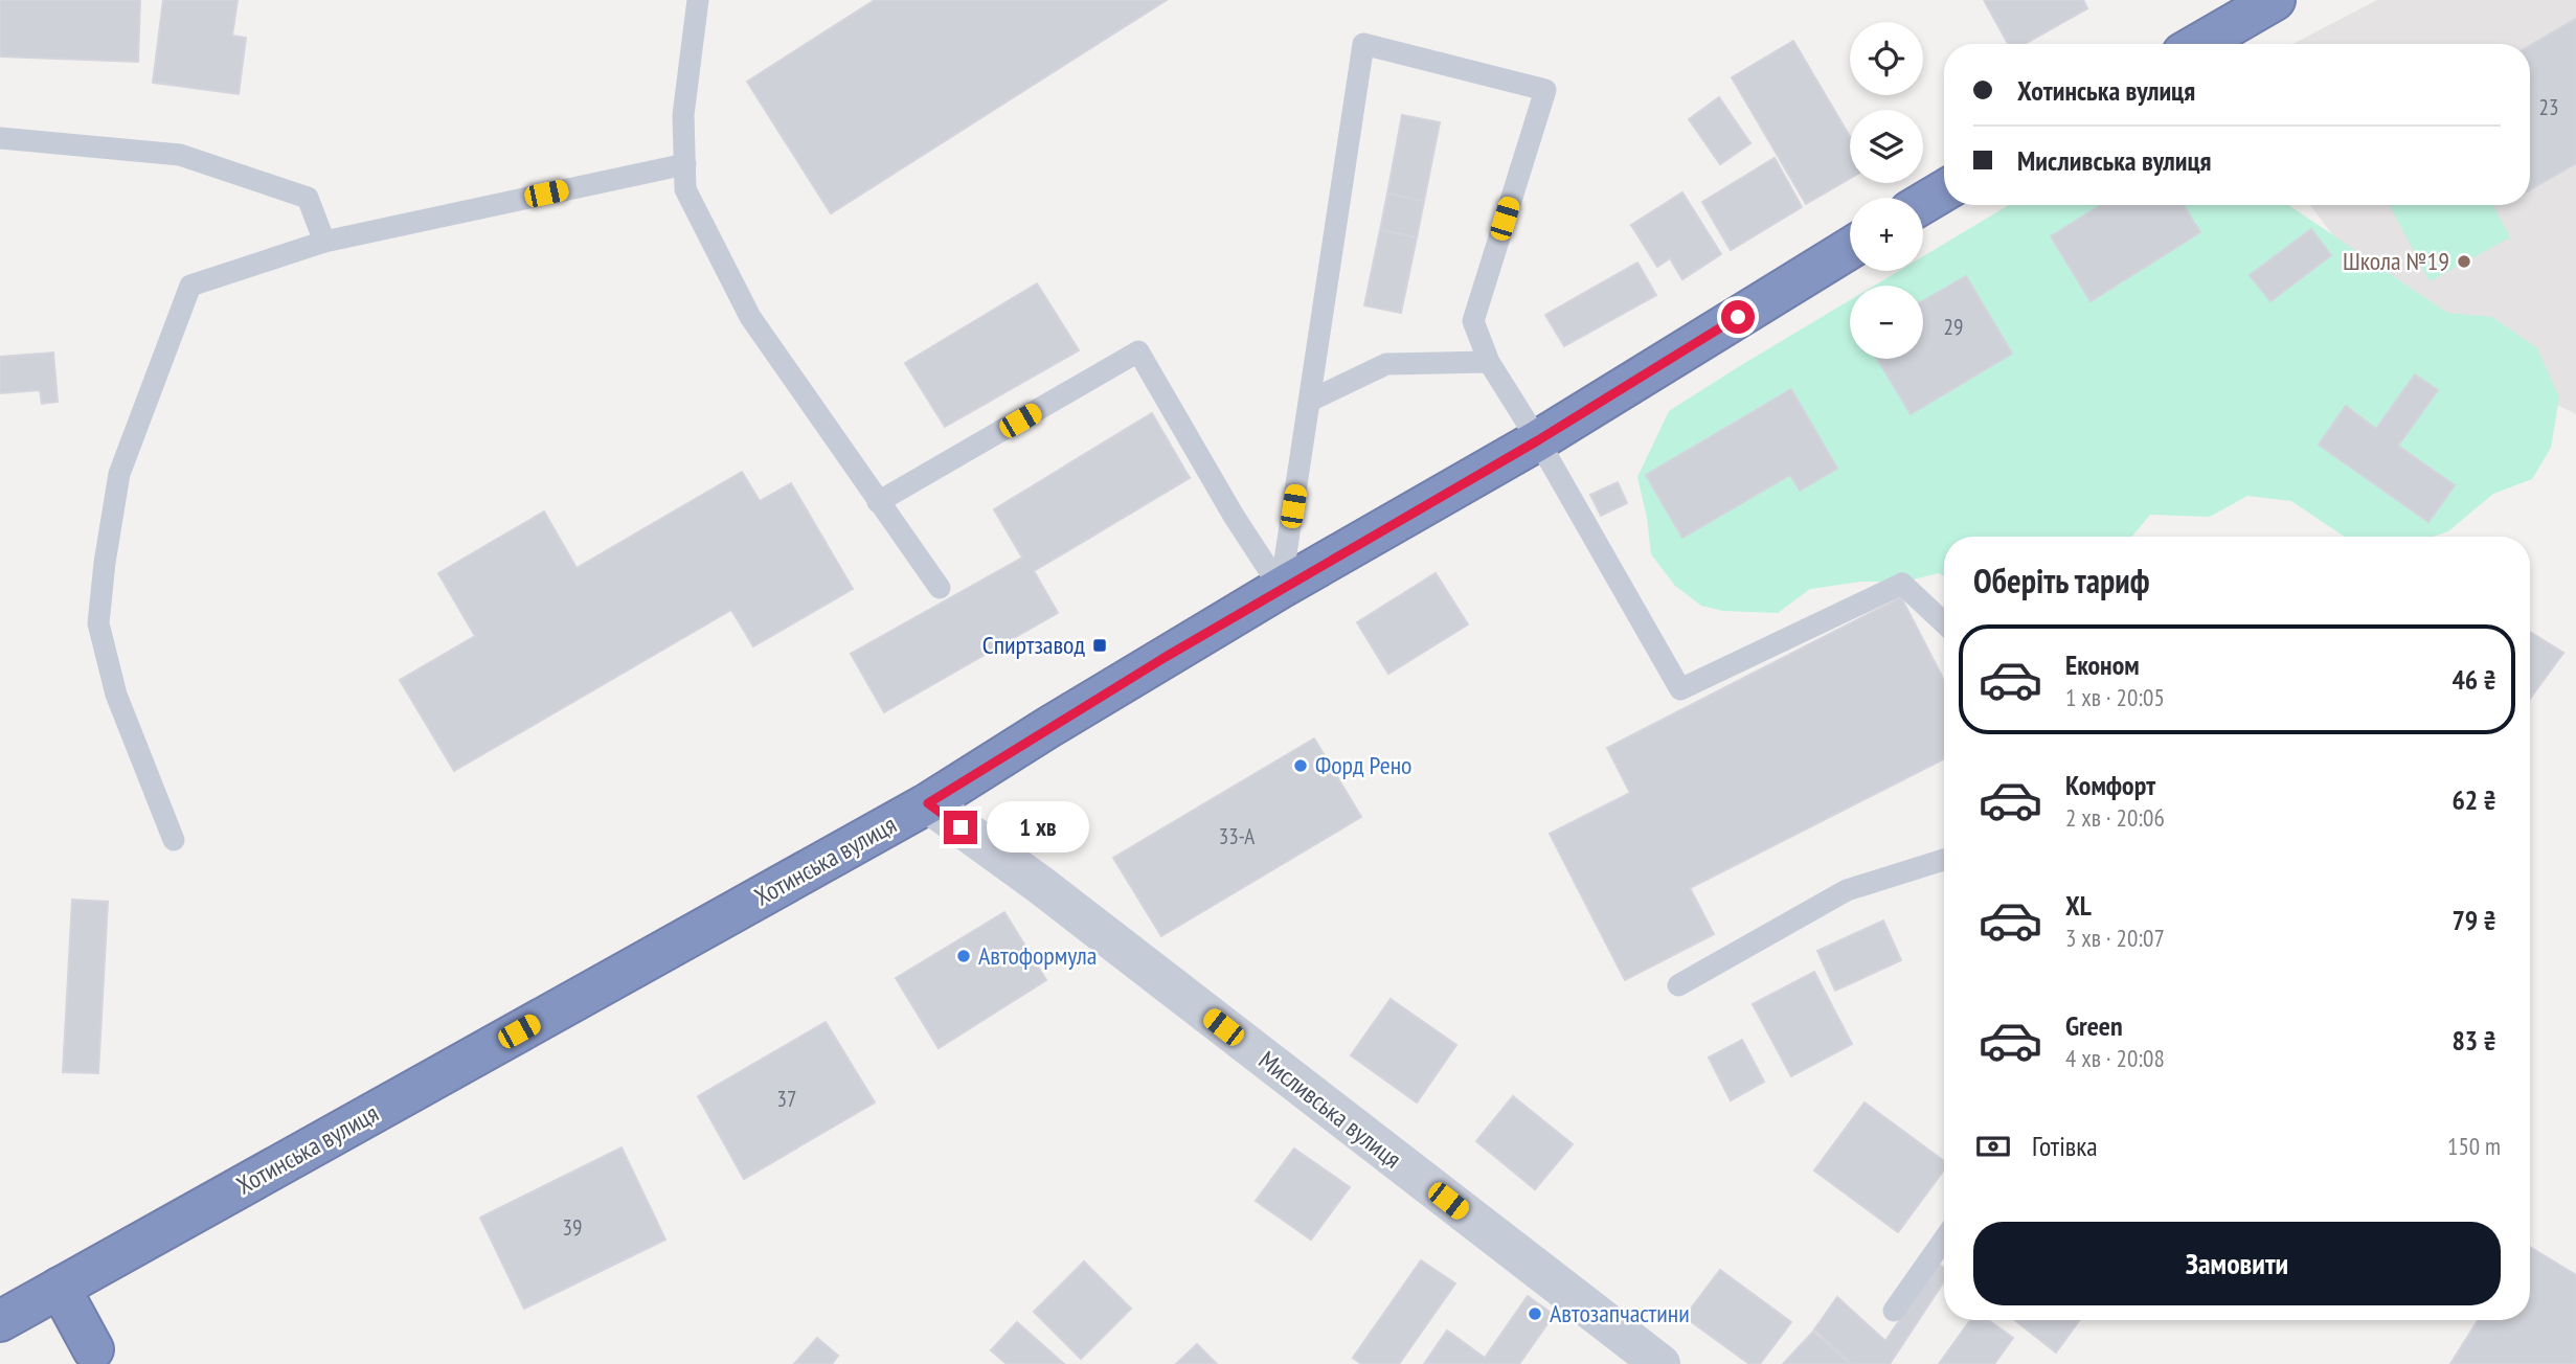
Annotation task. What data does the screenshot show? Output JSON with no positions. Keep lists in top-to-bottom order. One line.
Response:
{"streets":{"highway":["Хотинська вулиця"],"street":["Мисливська вулиця"]},"crossings":[["Хотинська вулиця","Мисливська вулиця"]],"places":{"other":["Школа №19","Форд Рено","Автоформула","Автозапчастини"],"transit":["Спиртзавод"]},"house_numbers":["23","29","33-А","37","39"],"page":{"map_buttons":["+","−"],"banner":["Хотинська вулиця","Мисливська вулиця"],"heading":"Оберіть тариф","list":[{"name":"Економ","note":"1 хв · 20:05","value":"46 ₴"},{"name":"Комфорт","note":"2 хв · 20:06","value":"62 ₴"},{"name":"XL","note":"3 хв · 20:07","value":"79 ₴"},{"name":"Green","note":"4 хв · 20:08","value":"83 ₴"}],"bubble":"1 хв","pay":["Готівка","150 m"],"buttons":"Замовити"}}
